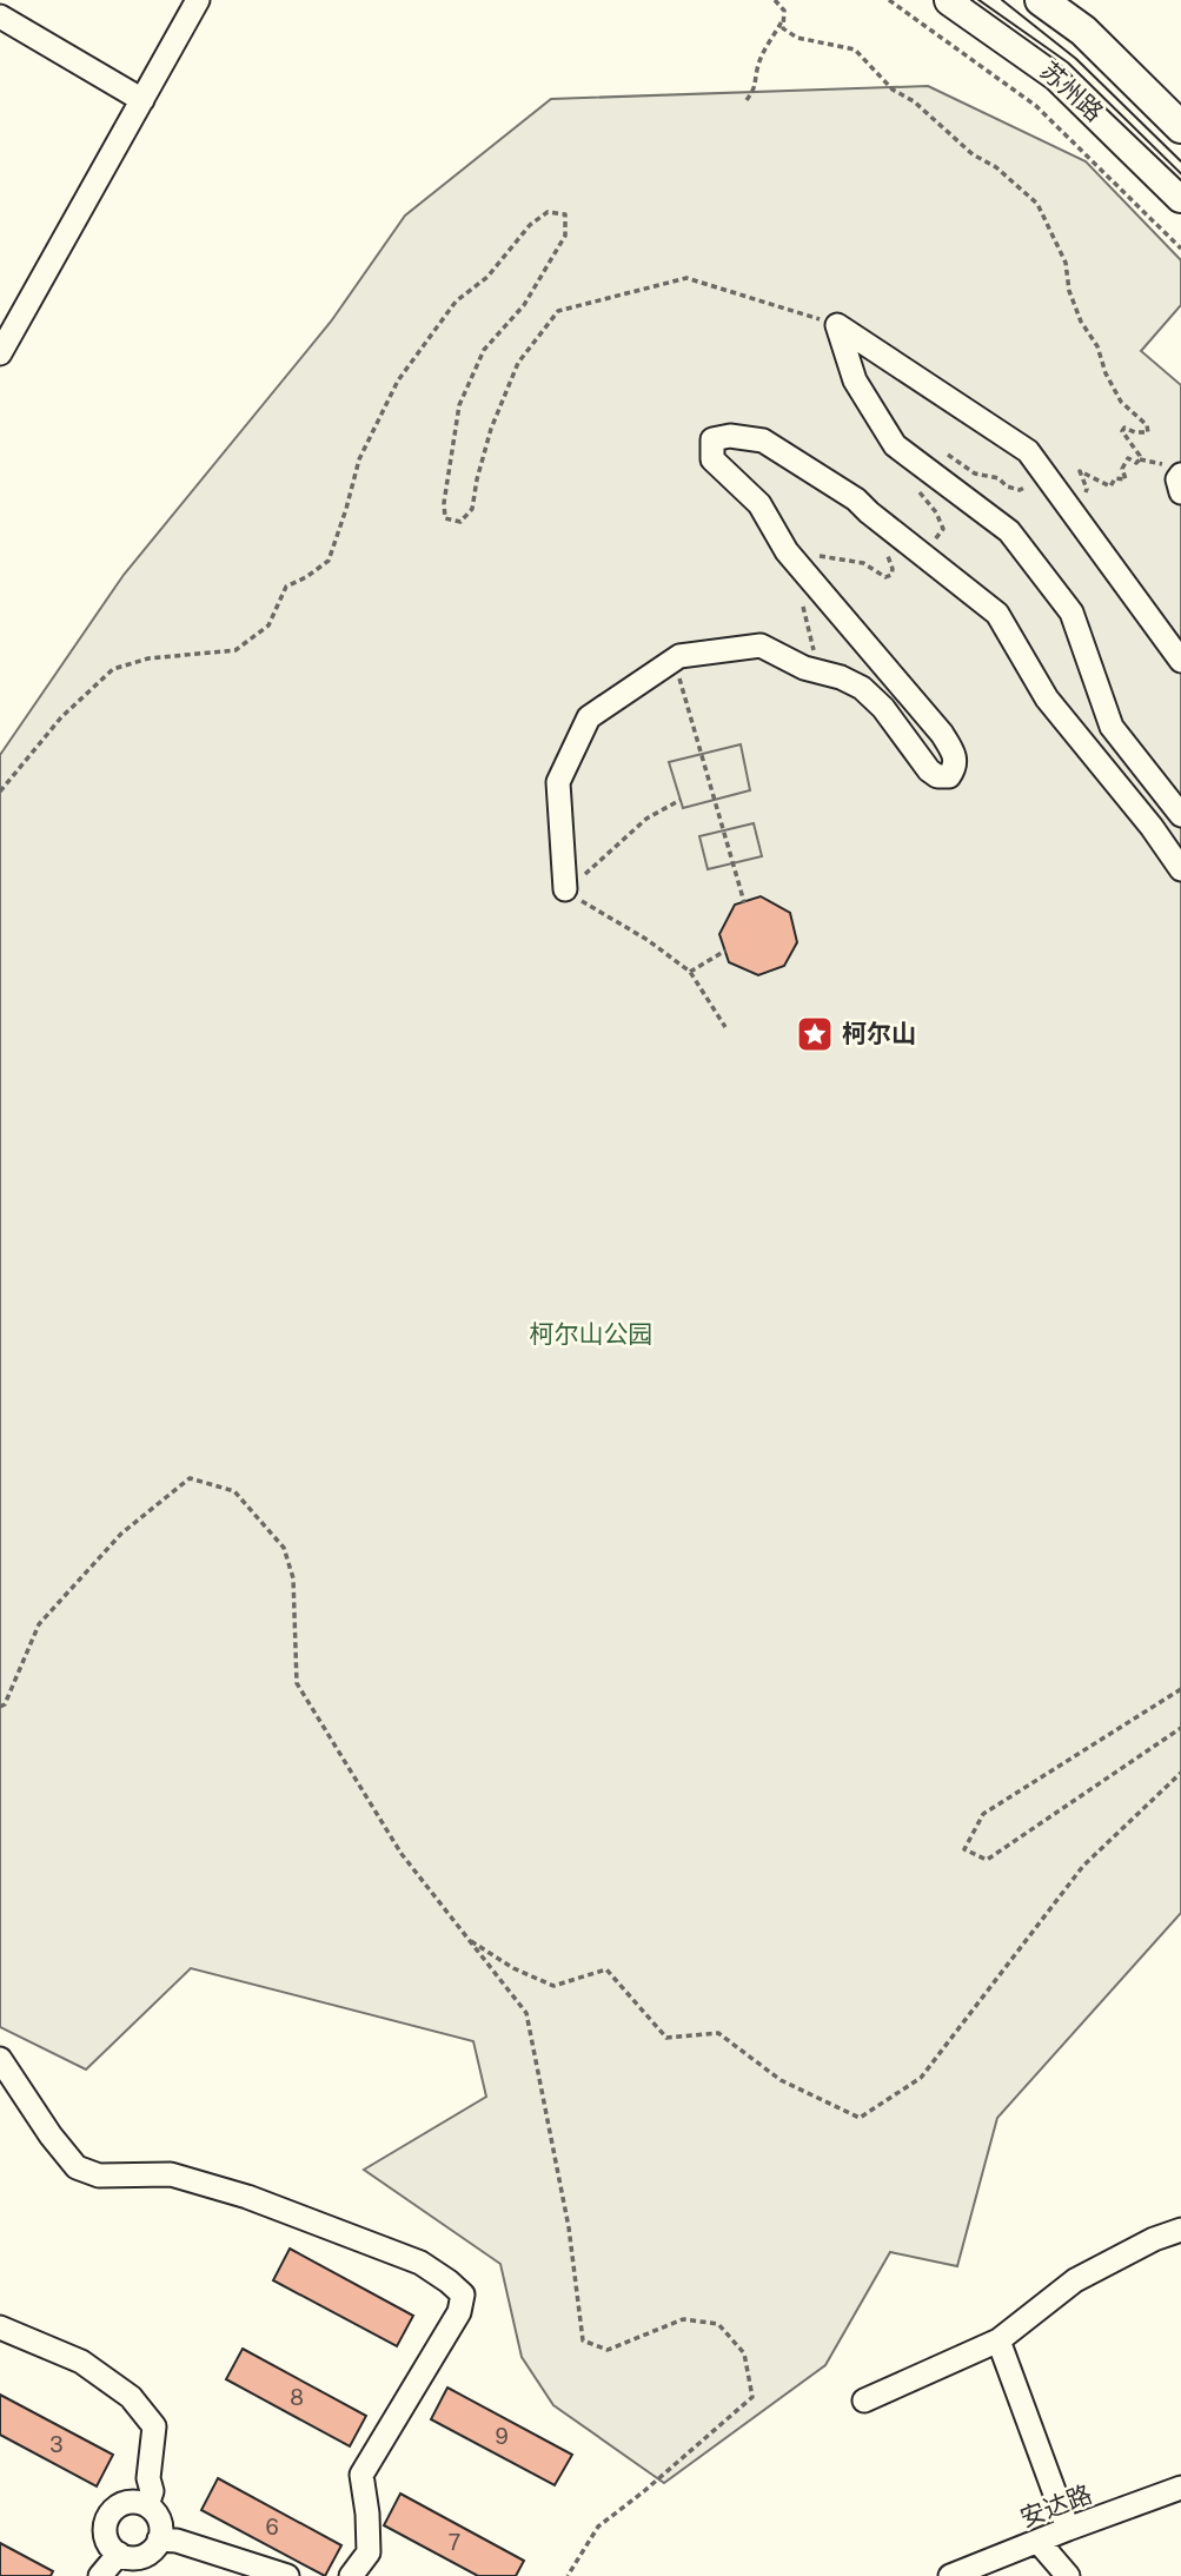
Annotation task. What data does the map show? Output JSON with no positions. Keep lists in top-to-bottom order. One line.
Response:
{"streets":{"main road":["苏州路"],"street":["安达路"]},"parks":["柯尔山公园"],"places":{"place":["柯尔山"]},"house_numbers":["8","9","3","6","7"]}
